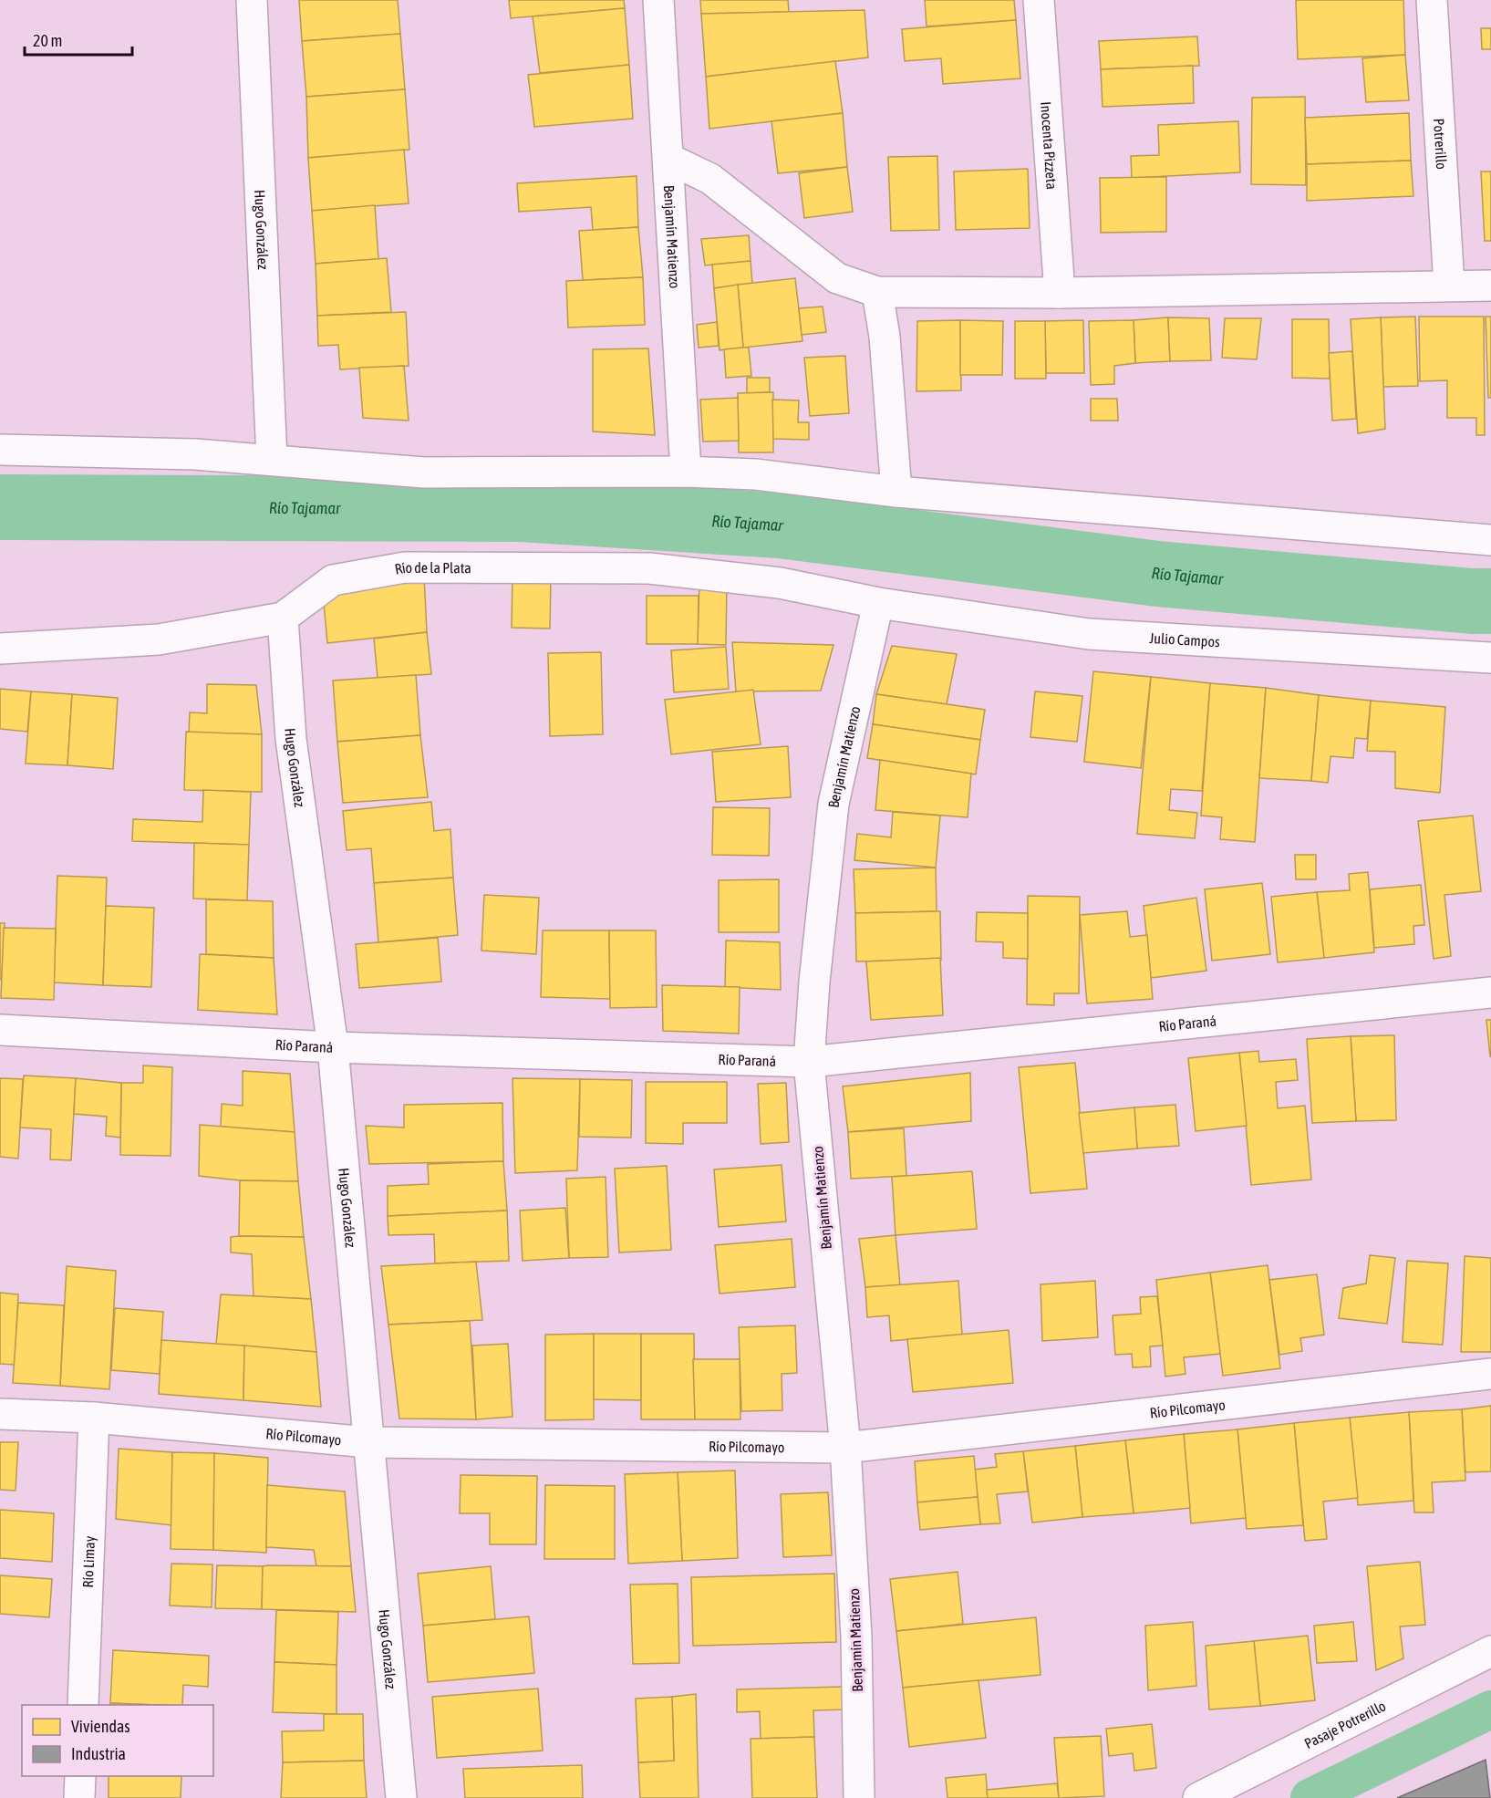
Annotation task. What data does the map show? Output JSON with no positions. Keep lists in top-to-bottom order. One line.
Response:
{"streets":{"street":["Potrerillo","Inocenta Pizzeta","Hugo González","Benjamín Matienzo","Río de la Plata","Julio Campos","Río Paraná","Río Pilcomayo","Río Limay","Pasaje Potrerillo"]},"crossings":[["Hugo González","Río de la Plata"],["Hugo González","Río Paraná"],["Hugo González","Río Pilcomayo"],["Benjamín Matienzo","Río de la Plata"],["Benjamín Matienzo","Julio Campos"],["Benjamín Matienzo","Río Paraná"],["Benjamín Matienzo","Río Pilcomayo"],["Río de la Plata","Julio Campos"],["Río Pilcomayo","Río Limay"]],"water":["Río Tajamar"],"legend":["Viviendas","Industria"],"scale_bar":"20 m"}
